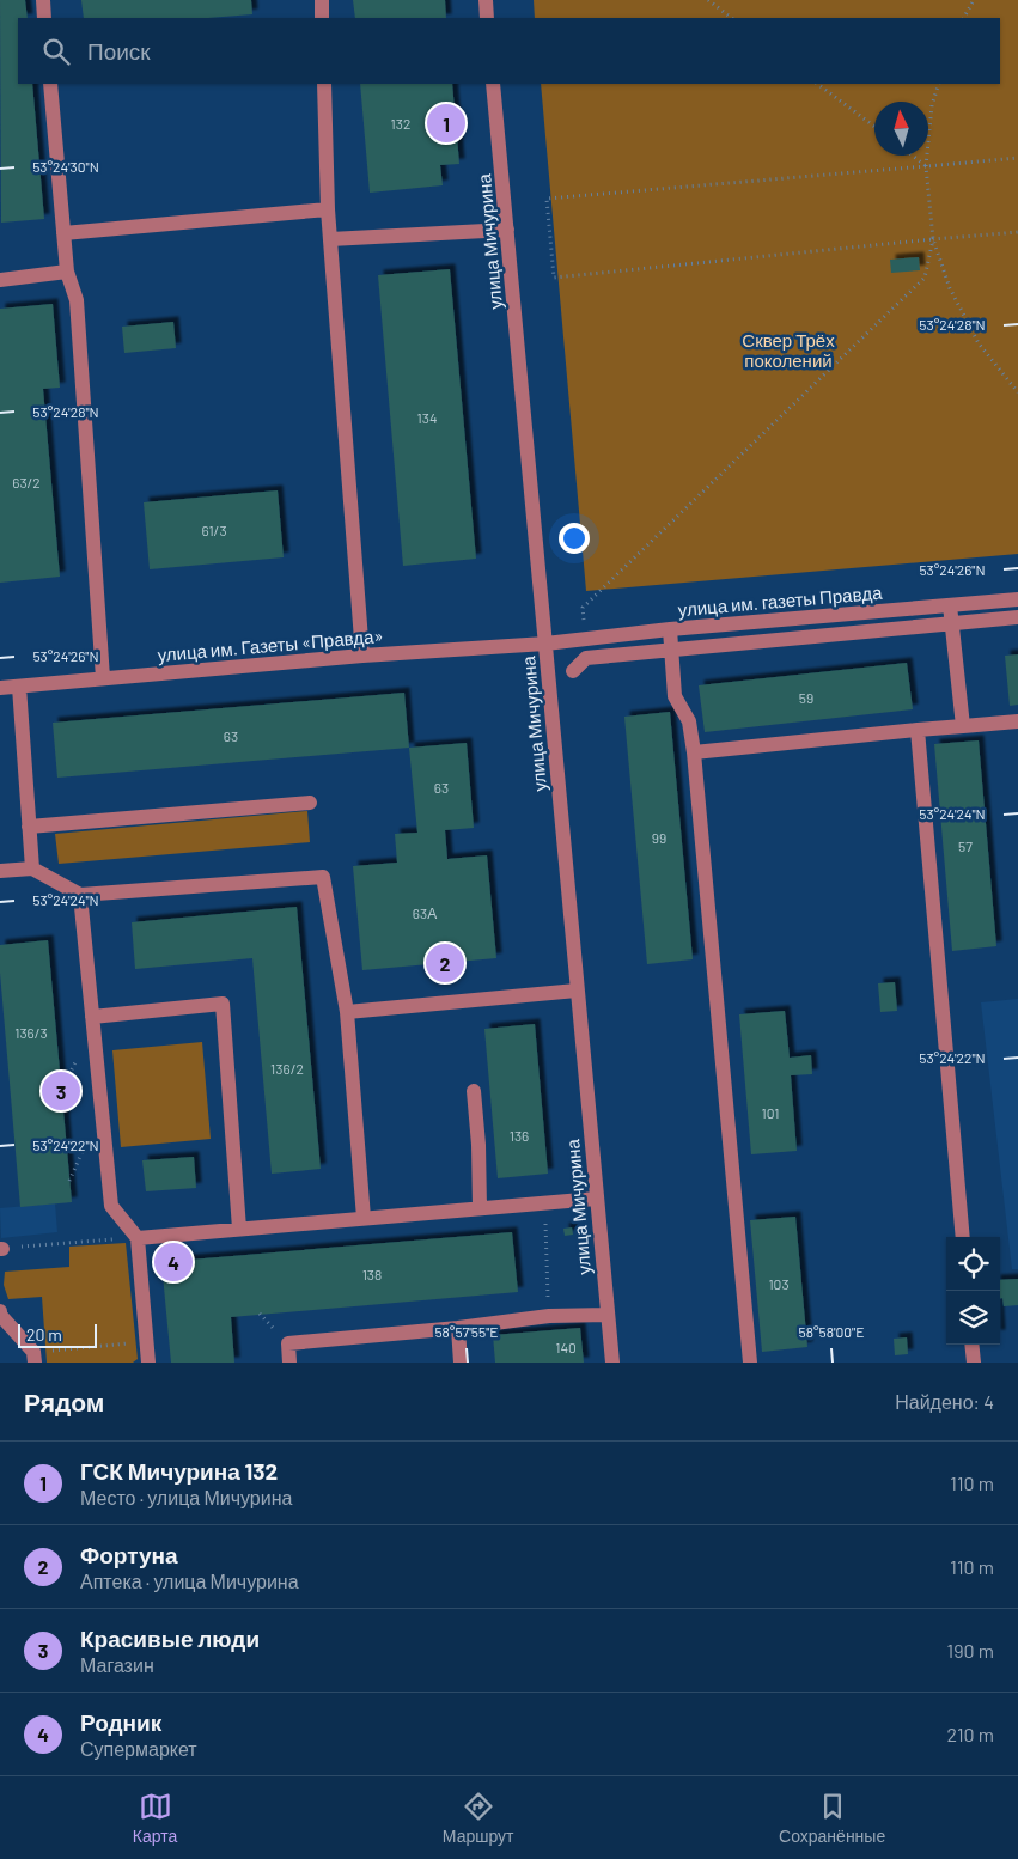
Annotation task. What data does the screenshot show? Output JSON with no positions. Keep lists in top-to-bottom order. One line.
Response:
{"streets":{"street":["улица Мичурина","улица им. газеты Правда","улица им. Газеты «Правда»"]},"crossings":[["улица Мичурина","улица им. газеты Правда"],["улица Мичурина","улица им. Газеты «Правда»"],["улица им. газеты Правда","улица им. Газеты «Правда»"]],"parks":["Сквер Трёх поколений"],"house_numbers":["132","134","63/2","61/3","59","63","63","99","57","63А","136/3","136/2","101","136","138","103","140"],"scale_bar":"20 m","north":"top","page":{"search":"Поиск","pins":["1","2","3","4"],"scale":"20 m","heading":["Рядом","Найдено: 4"],"list":[{"mark":"1","name":"ГСК Мичурина 132","note":"Место · улица Мичурина","value":"110 m"},{"mark":"2","name":"Фортуна","note":"Аптека · улица Мичурина","value":"110 m"},{"mark":"3","name":"Красивые люди","note":"Магазин","value":"190 m"},{"mark":"4","name":"Родник","note":"Супермаркет","value":"210 m"}],"nav":["Карта","Маршрут","Сохранённые"]},"coordinates":["53°24'30\"N","53°24'28\"N","53°24'26\"N","53°24'24\"N","53°24'22\"N","58°57'55\"E","58°58'00\"E"]}
